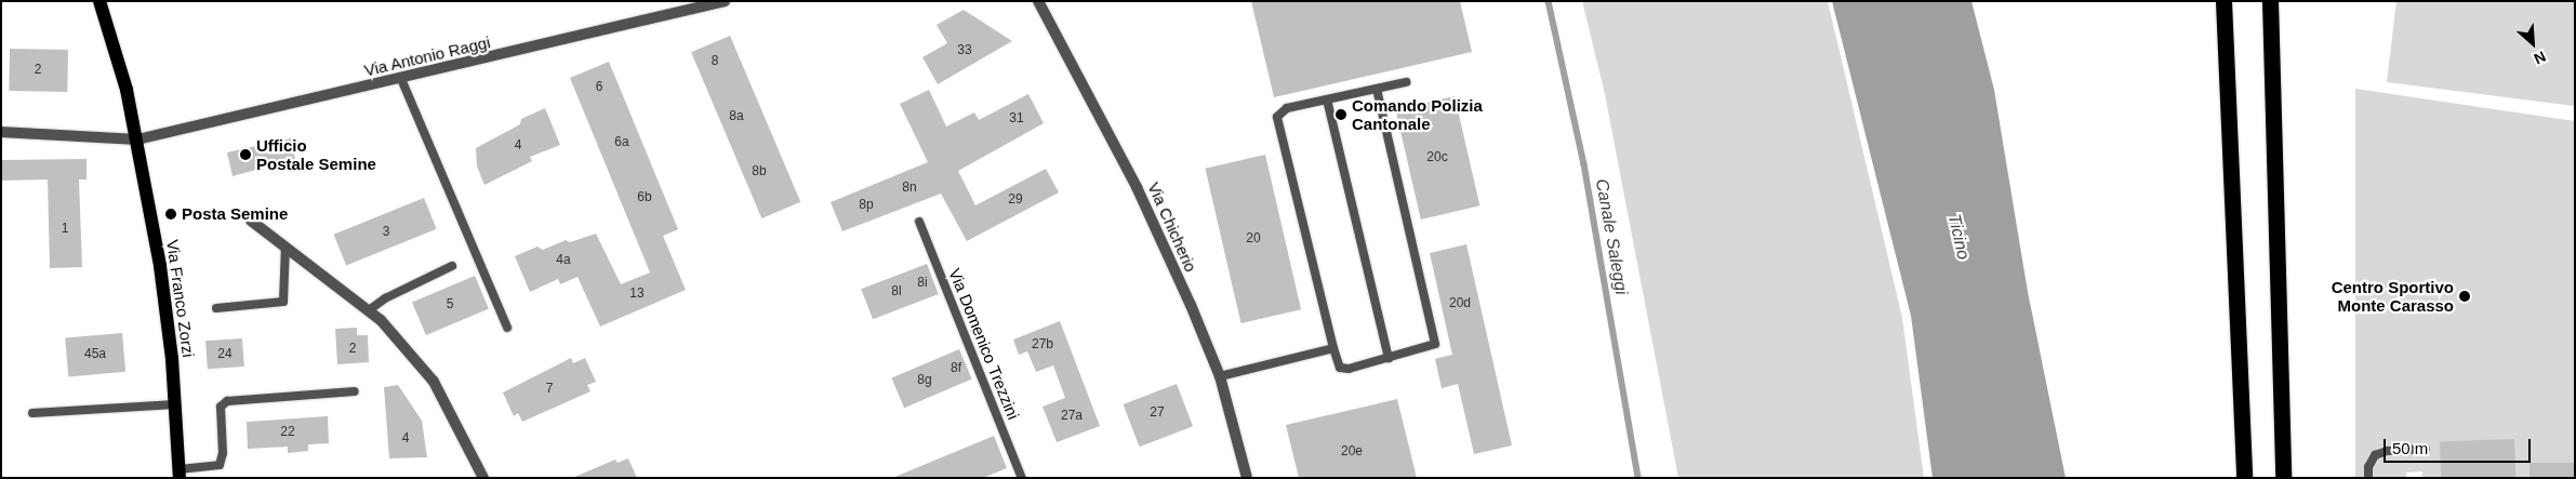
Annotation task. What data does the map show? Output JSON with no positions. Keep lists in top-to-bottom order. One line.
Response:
{"streets":{"main road":["Via Franco Zorzi"],"street":["Via Antonio Raggi","Via Chicherio"],"lane":["Via Domenico Trezzini"]},"crossings":[["Via Antonio Raggi","Via Franco Zorzi"]],"water":["Canale Saleggi","Ticino"],"places":["Comando Polizia Cantonale","Ufficio Postale Semine","Posta Semine","Centro Sportivo Monte Carasso"],"house_numbers":["33","8","2","6","8a","31","6a","4","20c","8b","8n","6b","29","8p","1","3","20","4a","8i","8l","13","20d","5","27b","2","45a","24","8f","8g","7","27","27a","22","4","20e"],"scale_bar":"50 m","north":"bottom right"}
